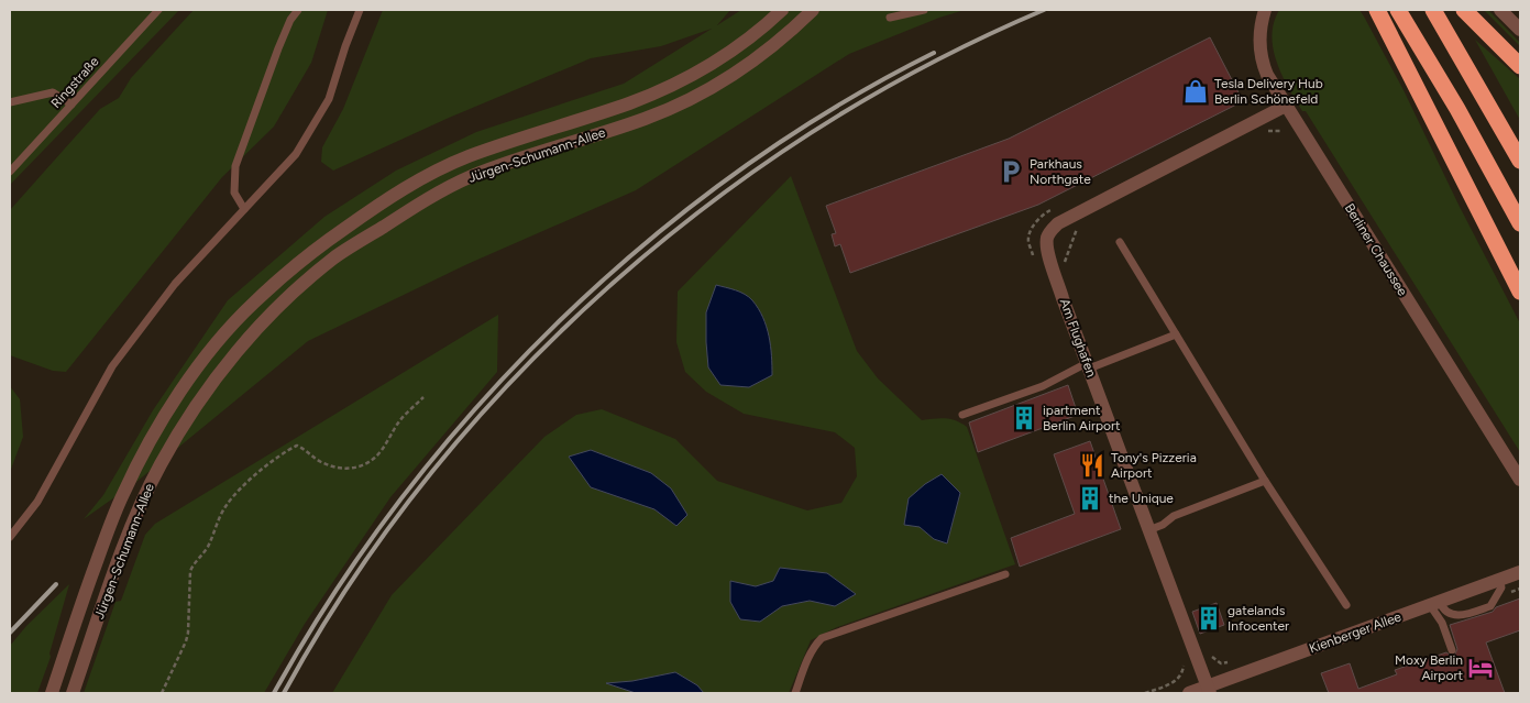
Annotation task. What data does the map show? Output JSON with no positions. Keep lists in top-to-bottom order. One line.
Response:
{"streets":{"street":["Jürgen-Schumann-Allee","Berliner Chaussee","Am Flughafen","Kienberger Allee"],"lane":["Ringstraße"]},"crossings":[["Berliner Chaussee","Am Flughafen"],["Am Flughafen","Kienberger Allee"]],"places":{"shop":["Tesla Delivery Hub Berlin Schönefeld"],"parking":["Parkhaus Northgate"],"building":["ipartment Berlin Airport","the Unique","gatelands Infocenter"],"restaurant":["Tony's Pizzeria Airport"],"hotel":["Moxy Berlin Airport"]}}
